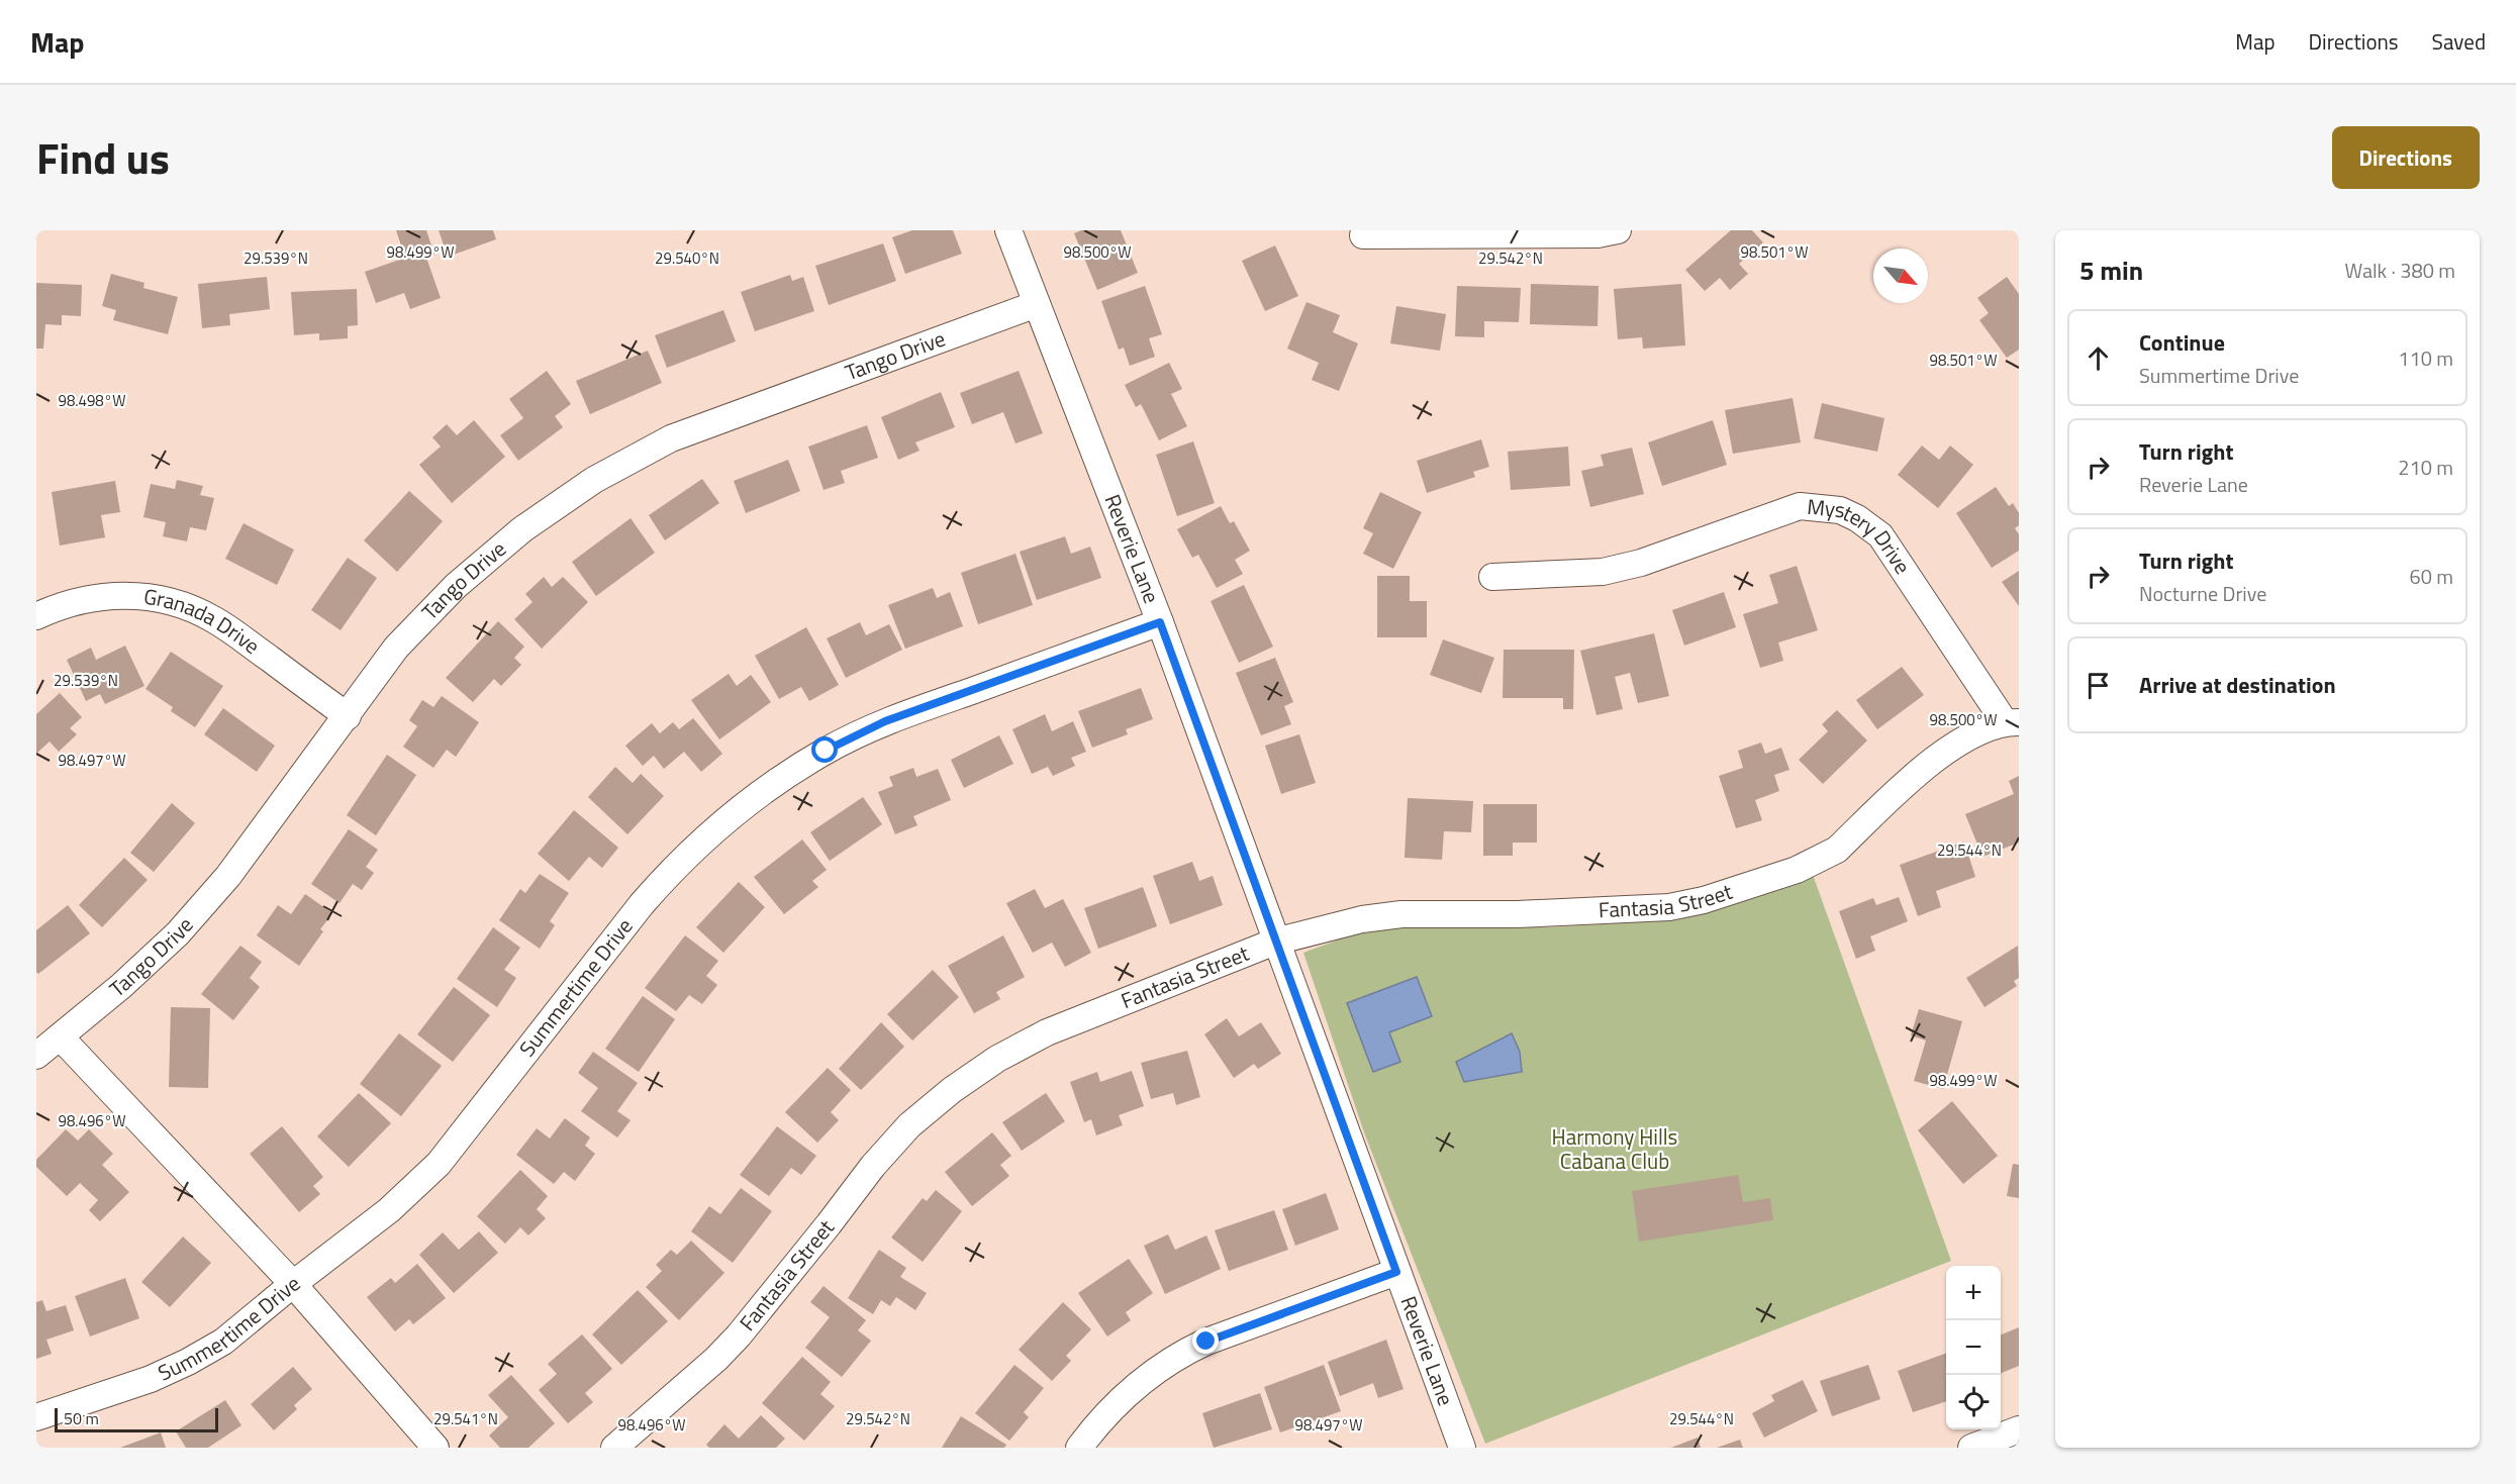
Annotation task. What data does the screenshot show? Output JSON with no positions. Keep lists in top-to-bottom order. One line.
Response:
{"streets":{"street":["Tango Drive","Mystery Drive","Reverie Lane","Granada Drive","Fantasia Street","Summertime Drive"]},"crossings":[["Tango Drive","Reverie Lane"],["Tango Drive","Granada Drive"],["Mystery Drive","Fantasia Street"],["Reverie Lane","Fantasia Street"],["Reverie Lane","Summertime Drive"]],"parks":["Harmony Hills Cabana Club"],"scale_bar":"50 m","north":"bottom right","page":{"header":"Map","nav":["Map","Directions","Saved"],"title":"Find us","buttons":"Directions","heading":["5 min","Walk · 380 m"],"list":[["Continue","Summertime Drive","110 m"],["Turn right","Reverie Lane","210 m"],["Turn right","Nocturne Drive","60 m"],"Arrive at destination"],"map_buttons":["+","−"],"scale":"50 m"},"coordinates":["98.499°W","98.501°W","98.500°W","29.539°N","29.540°N","29.542°N","98.498°W","98.497°W","29.544°N","98.496°W","29.541°N"]}
